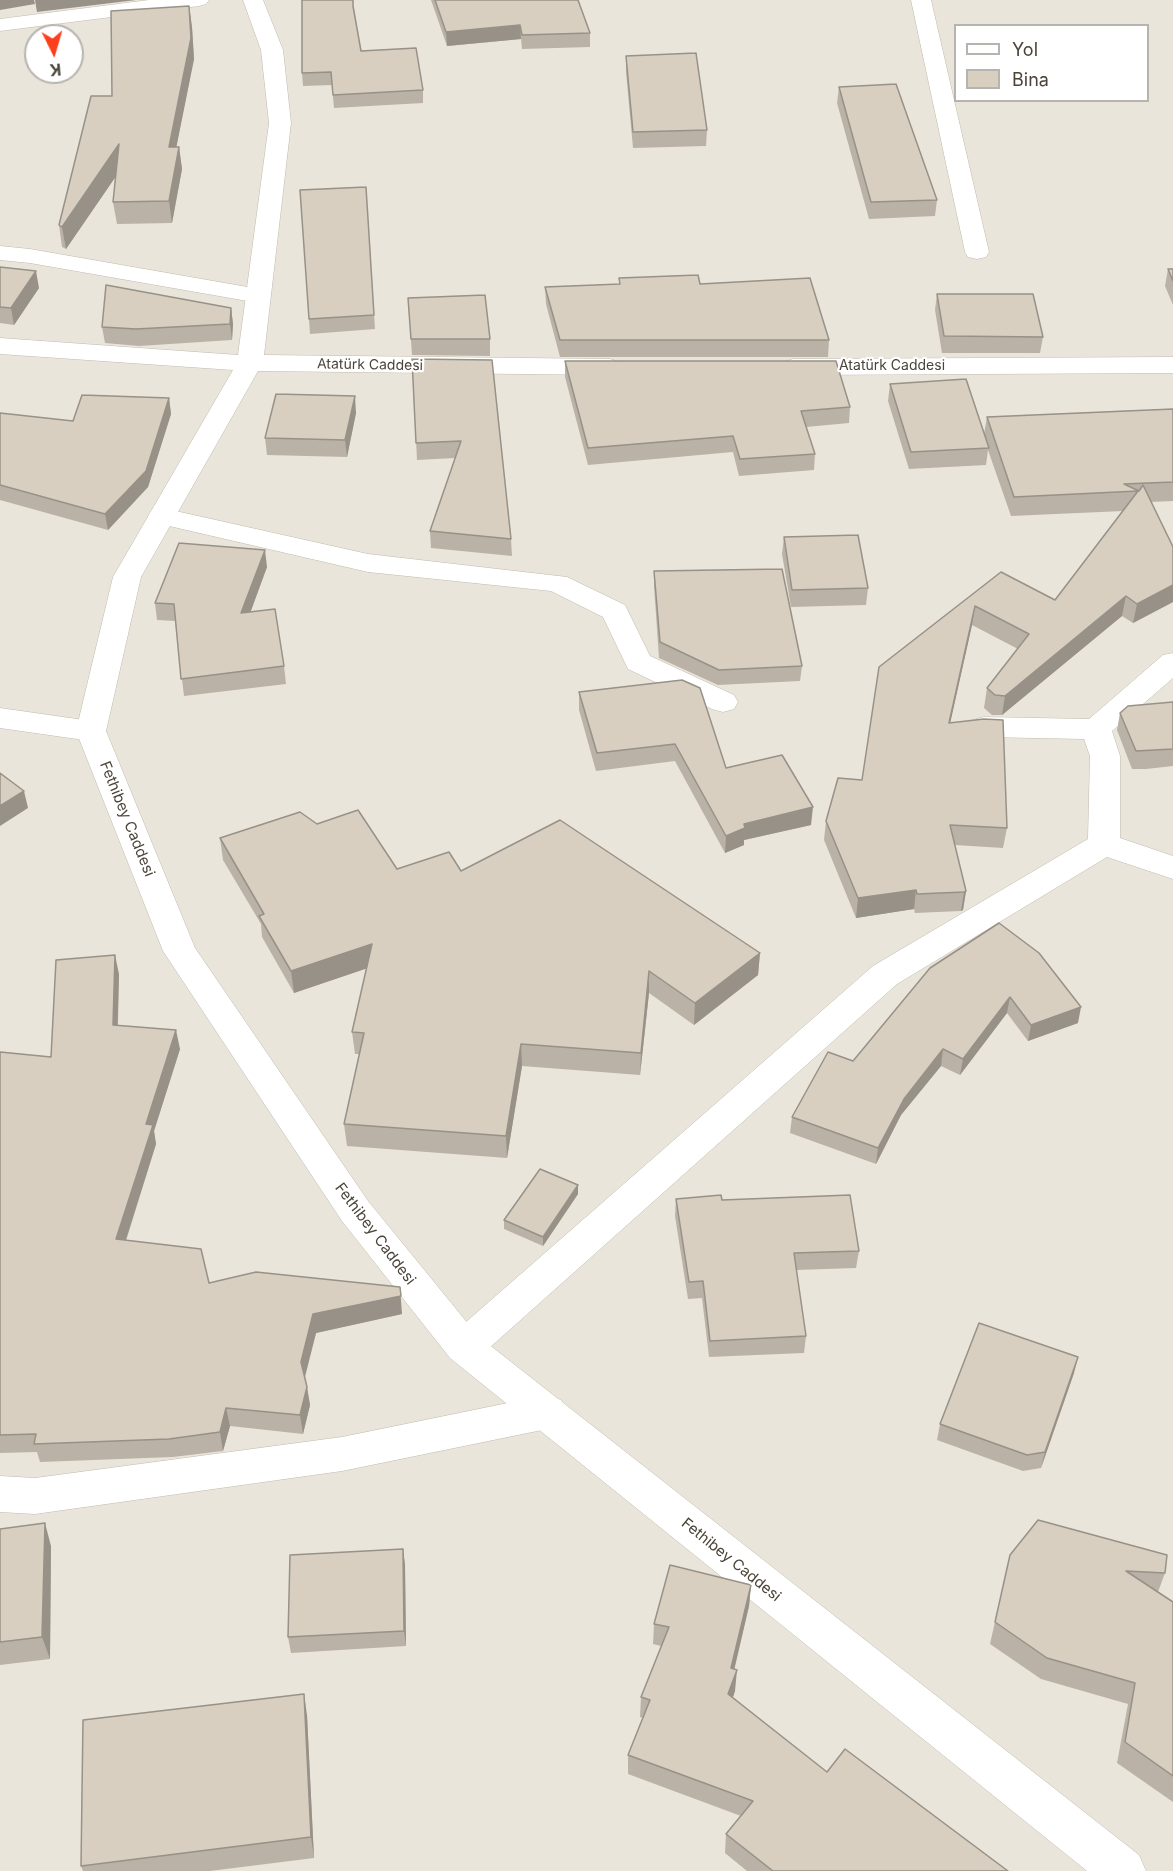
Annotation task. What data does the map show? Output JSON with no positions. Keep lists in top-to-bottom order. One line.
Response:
{"streets":{"street":["Atatürk Caddesi","Fethibey Caddesi"]},"legend":["Yol","Bina"],"north":"bottom"}
